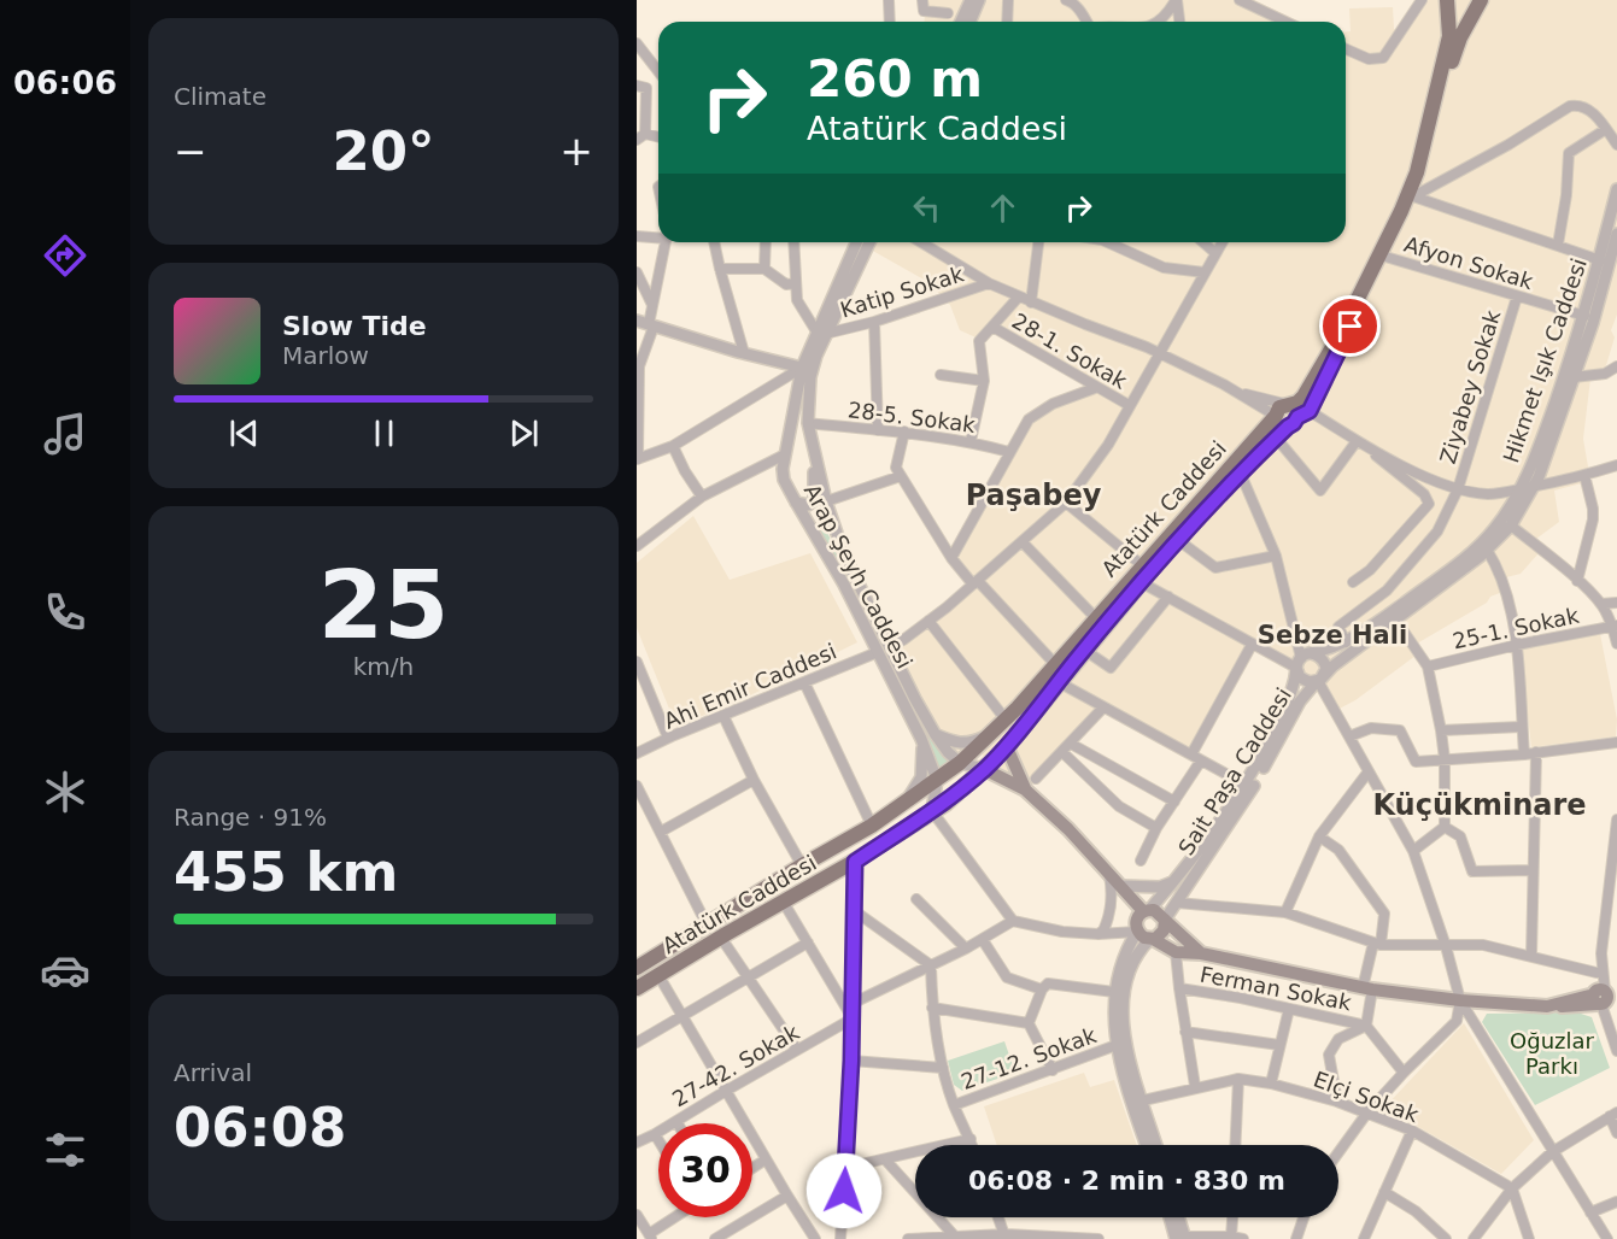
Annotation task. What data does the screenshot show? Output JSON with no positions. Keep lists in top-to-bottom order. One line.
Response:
{"streets":{"main road":["Atatürk Caddesi"],"street":["Afyon Sokak","Katip Sokak","28-1. Sokak","Hikmet Işık Caddesi","Ziyabey Sokak","28-5. Sokak","Arap Şeyh Caddesi","25-1. Sokak","Ahi Emir Caddesi","Sait Paşa Caddesi","Ferman Sokak","27-12. Sokak","27-42. Sokak","Elçi Sokak"]},"crossings":[["Afyon Sokak","Hikmet Işık Caddesi"],["Afyon Sokak","Ziyabey Sokak"],["Afyon Sokak","Atatürk Caddesi"],["Katip Sokak","Arap Şeyh Caddesi"],["Hikmet Işık Caddesi","Ziyabey Sokak"],["Hikmet Işık Caddesi","Sait Paşa Caddesi"],["28-5. Sokak","Arap Şeyh Caddesi"],["Atatürk Caddesi","Arap Şeyh Caddesi"],["Arap Şeyh Caddesi","Ahi Emir Caddesi"],["Ferman Sokak","Elçi Sokak"]],"districts":["Paşabey","Sebze Hali","Küçükminare"],"parks":["Oğuzlar Parkı"],"page":{"tabs":"06:06","tile":["Climate",["25","km/h"],["Range · 91%","455 km"],["Arrival","06:08"]],"turn":["260 m","Atatürk Caddesi"],"heat":["−","20°","+"],"song":["Slow Tide","Marlow"],"limit":"30","trip":"06:08 · 2 min · 830 m"}}
